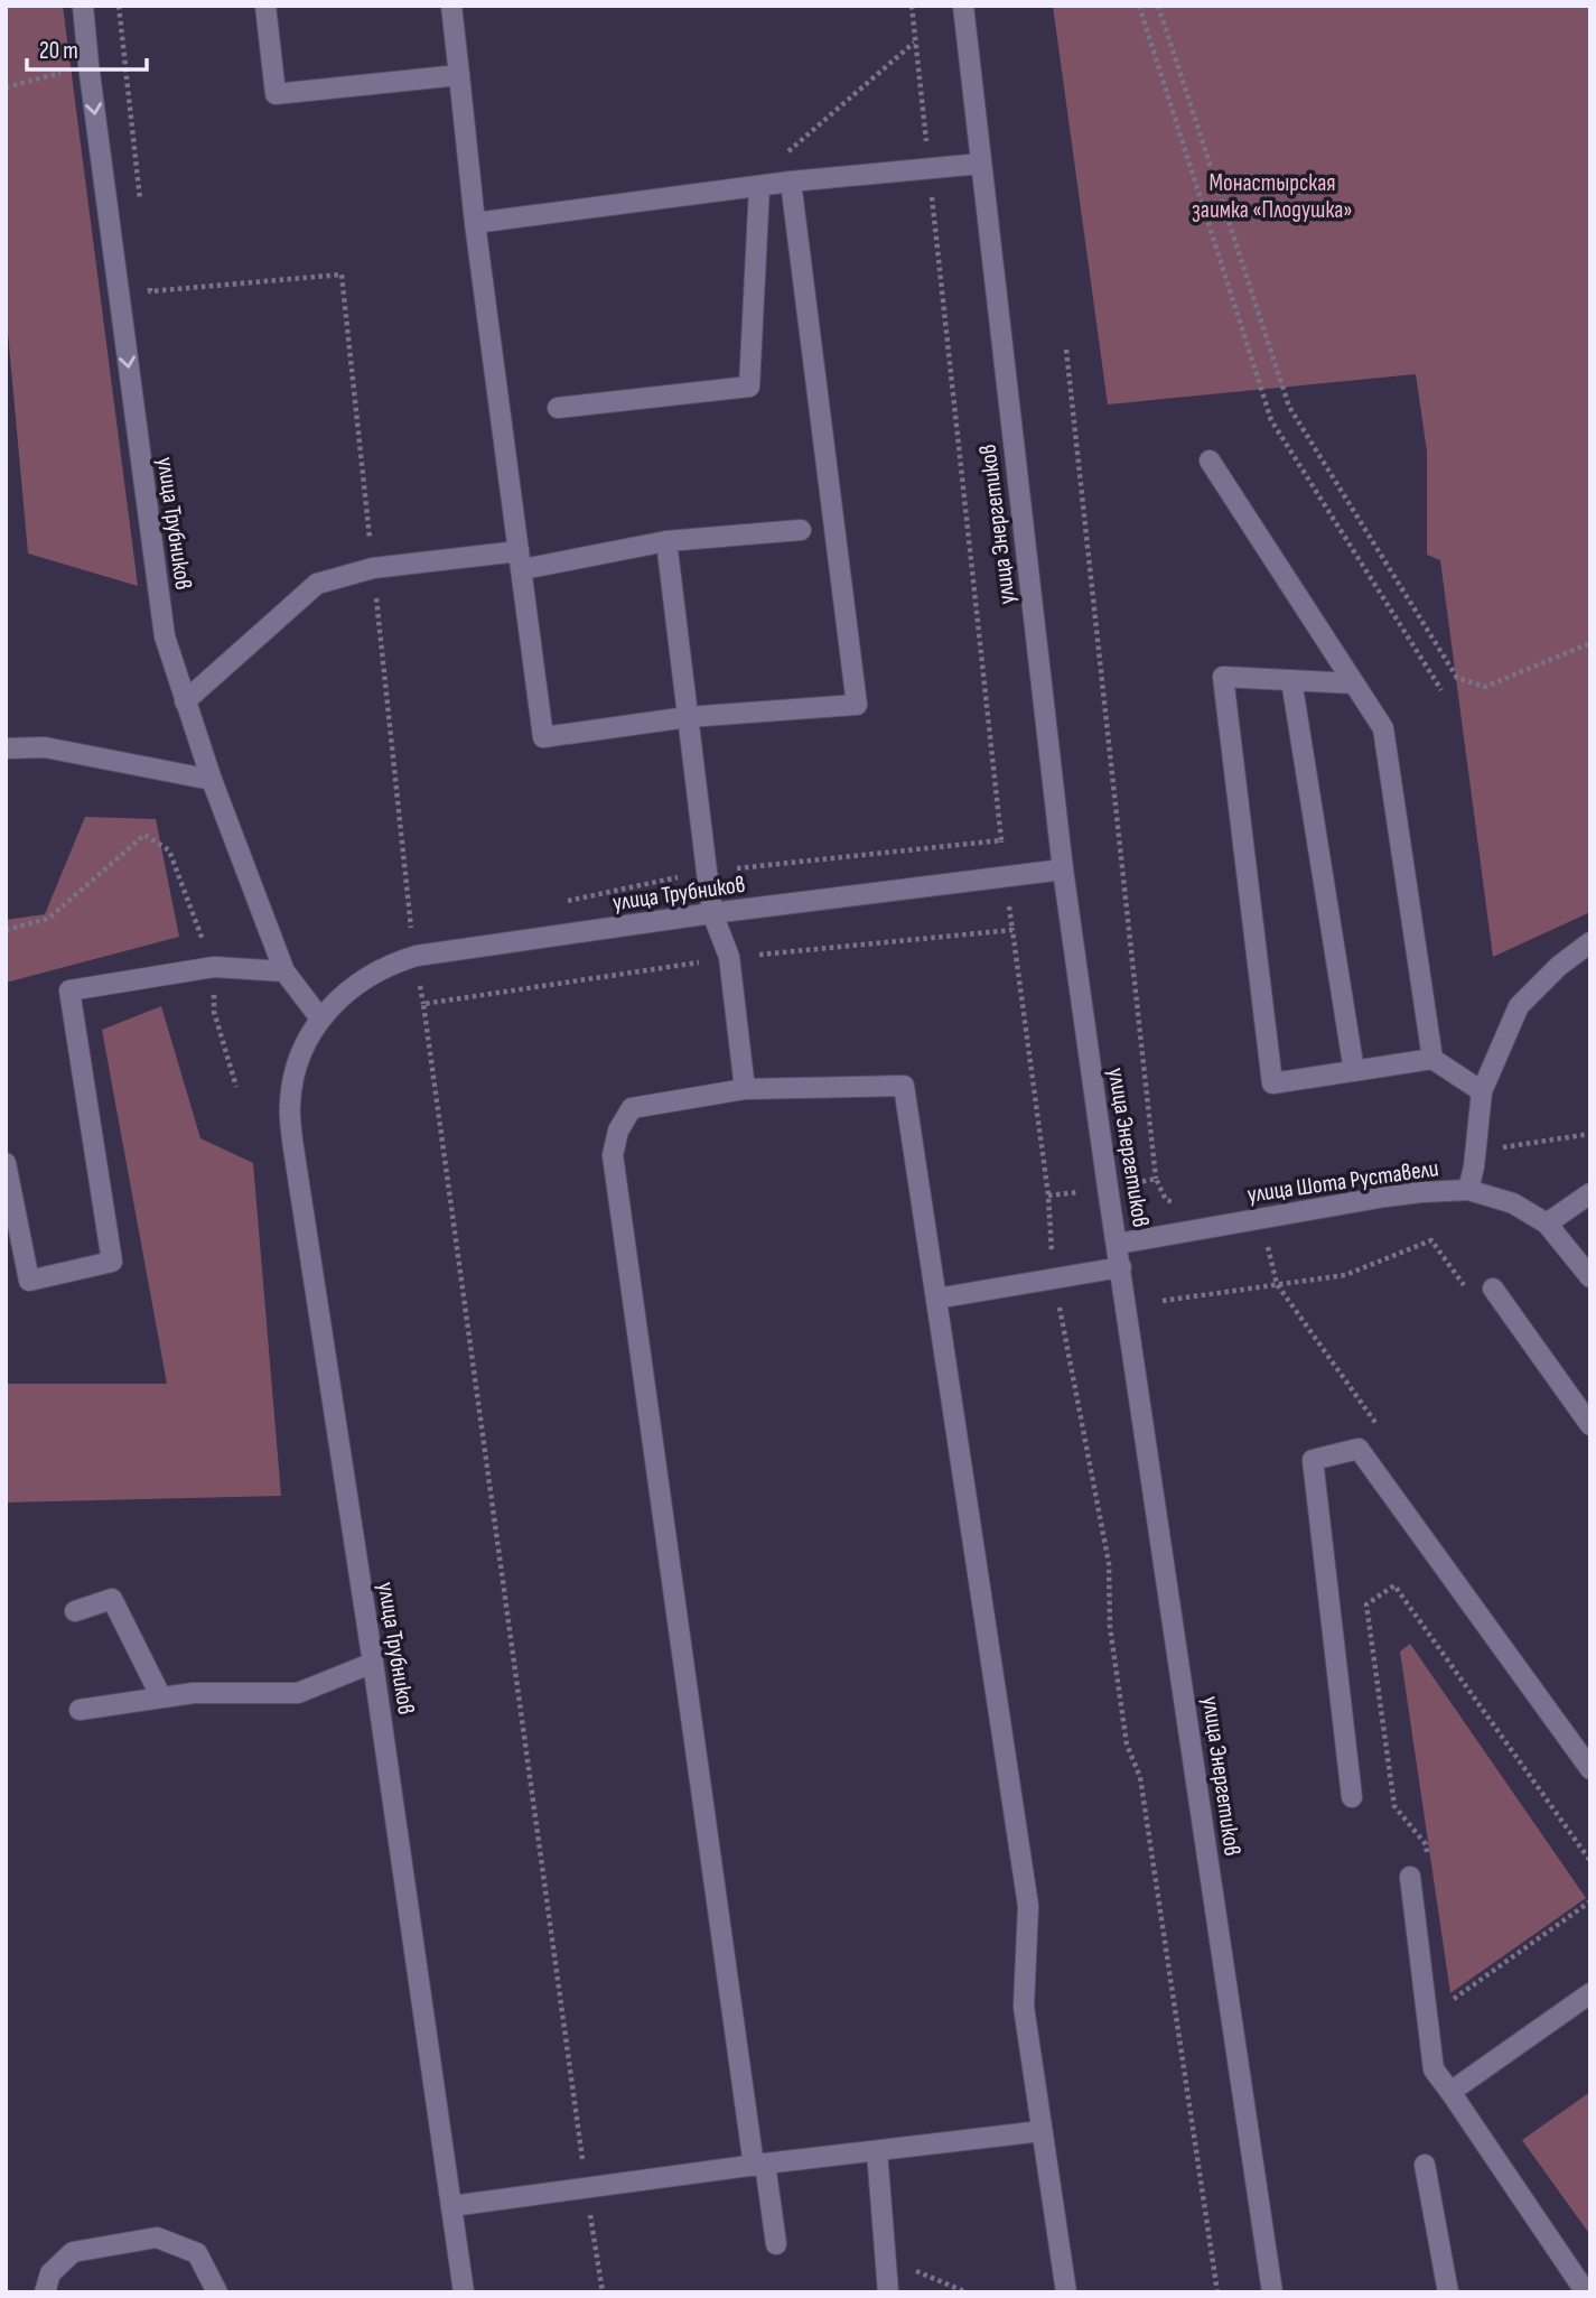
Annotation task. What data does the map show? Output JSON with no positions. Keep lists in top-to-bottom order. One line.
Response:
{"streets":{"street":["улица Трубников","улица Энергетиков","улица Шота Руставели"]},"crossings":[["улица Трубников","улица Энергетиков"],["улица Энергетиков","улица Шота Руставели"]],"parks":["Монастырская заимка «Плодушка»"],"scale_bar":"20 m"}
